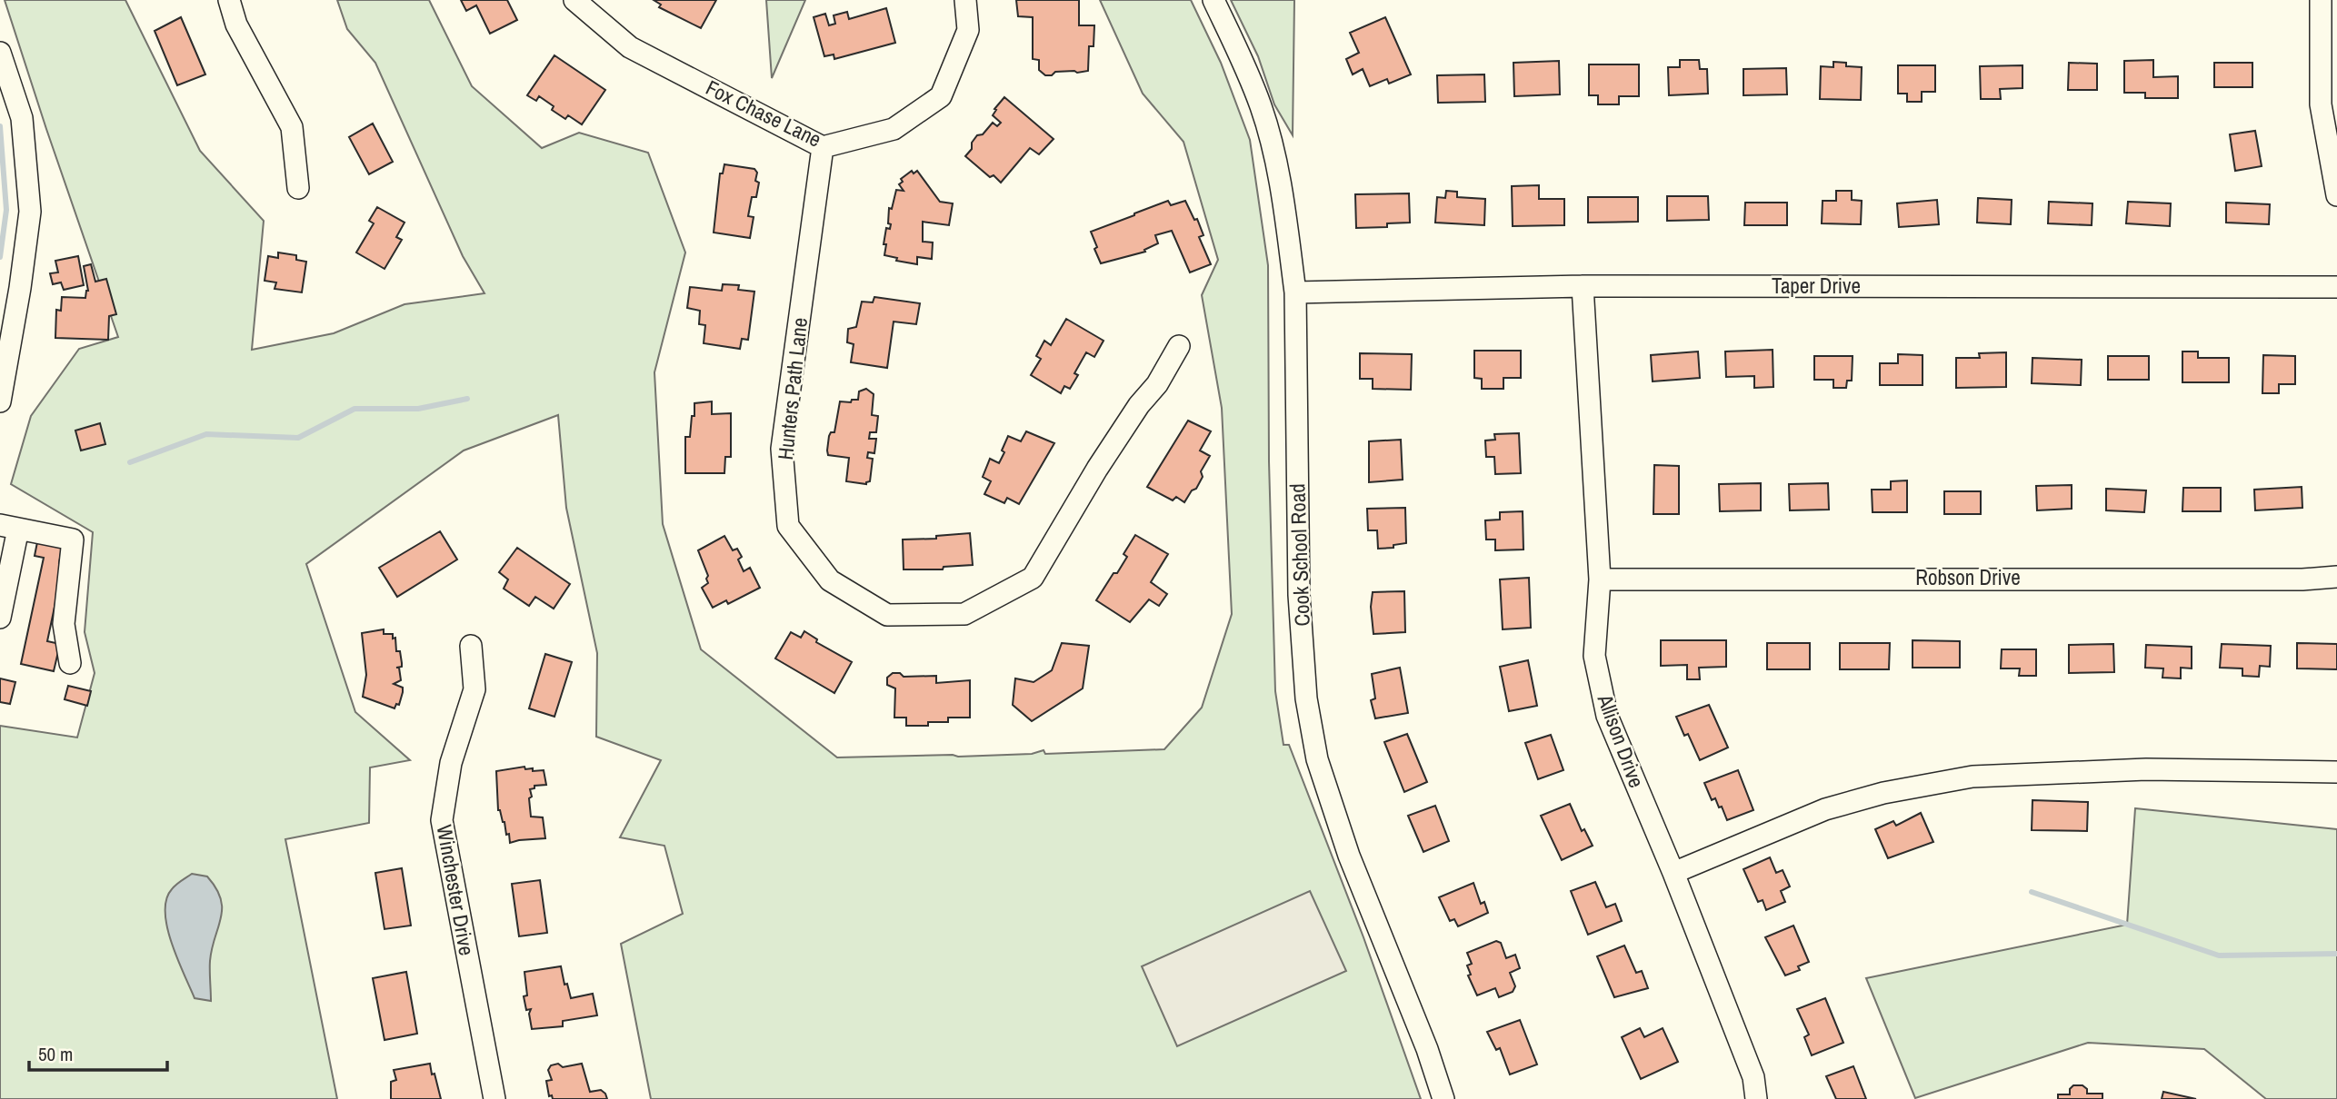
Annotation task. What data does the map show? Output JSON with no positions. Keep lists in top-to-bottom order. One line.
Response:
{"streets":{"street":["Fox Chase Lane","Taper Drive","Hunters Path Lane","Cook School Road","Robson Drive","Allison Drive","Winchester Drive"]},"crossings":[["Fox Chase Lane","Hunters Path Lane"],["Taper Drive","Cook School Road"],["Taper Drive","Allison Drive"],["Robson Drive","Allison Drive"]],"scale_bar":"50 m"}
